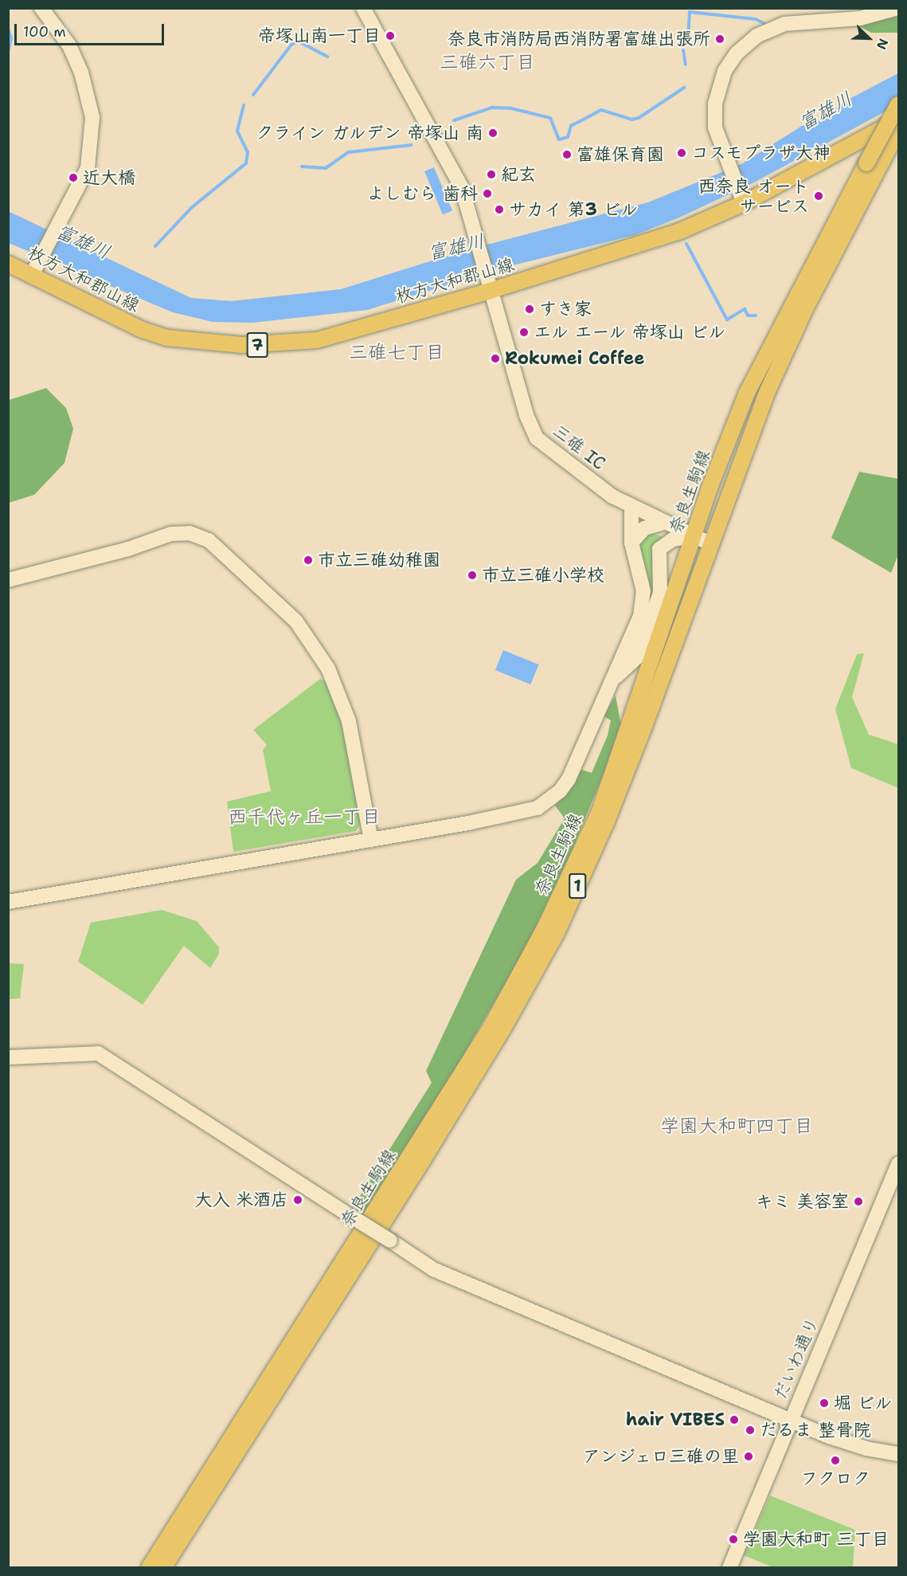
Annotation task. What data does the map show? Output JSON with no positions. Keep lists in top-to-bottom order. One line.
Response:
{"streets":{"main road":["枚方大和郡山線","7","奈良生駒線","1"],"street":["三碓 IC","だいわ通り"]},"crossings":[["枚方大和郡山線","三碓 IC"],["三碓 IC","奈良生駒線"]],"districts":["三碓六丁目","三碓七丁目","西千代ヶ丘一丁目","学園大和町四丁目"],"water":["富雄川"],"places":["帝塚山南一丁目","奈良市消防局西消防署富雄出張所","クライン ガルデン 帝塚山 南","コスモプラザ大神","富雄保育園","紀玄","近大橋","よしむら 歯科","西奈良 オート サービス","サカイ 第3 ビル","すき家","エル エール 帝塚山 ビル","Rokumei Coffee","市立三碓幼稚園","市立三碓小学校","大入 米酒店","キミ 美容室","堀 ビル","hair VIBES","だるま 整骨院","アンジェロ三碓の里","フクロク","学園大和町 三丁目"],"scale_bar":"100 m","north":"bottom right"}
